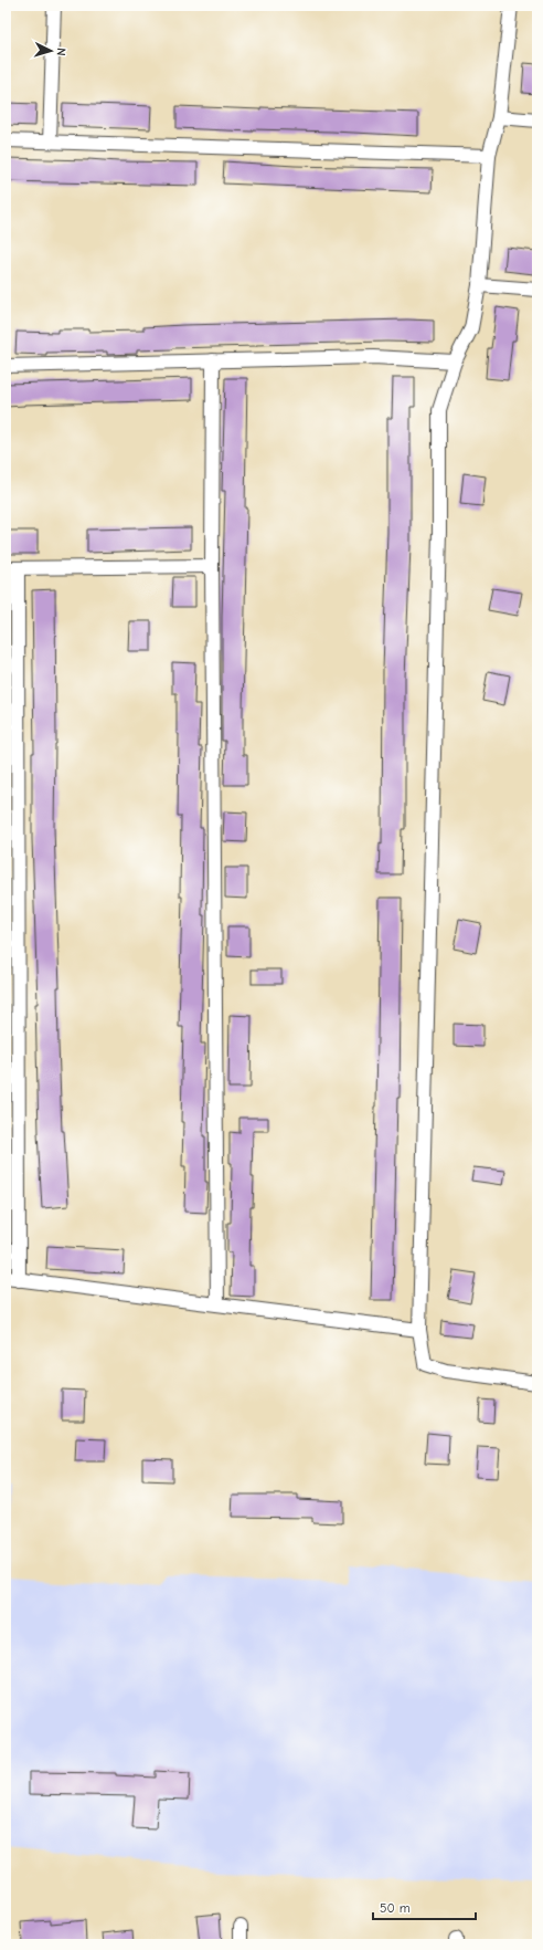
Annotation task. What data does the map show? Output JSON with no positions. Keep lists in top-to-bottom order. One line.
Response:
{"scale_bar":"50 m","north":"right"}
